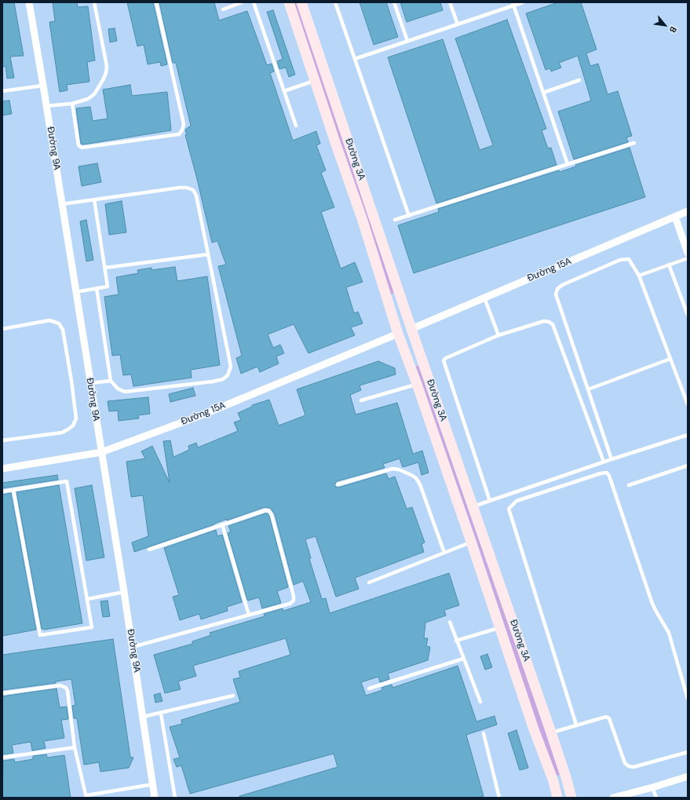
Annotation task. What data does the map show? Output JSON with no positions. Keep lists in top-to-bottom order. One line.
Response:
{"streets":{"street":["Đường 9A","Đường 3A","Đường 15A"]},"crossings":[["Đường 9A","Đường 15A"],["Đường 3A","Đường 15A"]],"north":"bottom right"}
